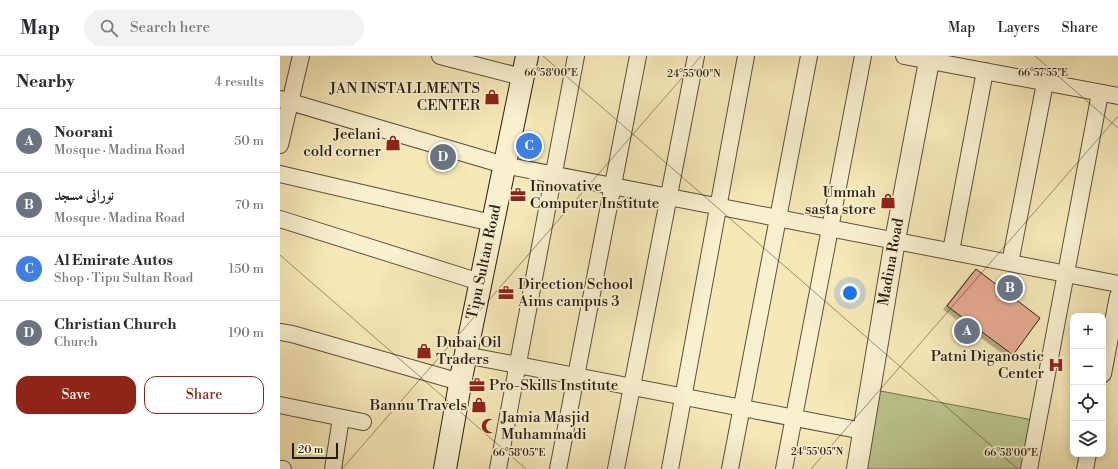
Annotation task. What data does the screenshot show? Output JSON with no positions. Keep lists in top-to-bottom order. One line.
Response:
{"streets":{"main road":["Tipu Sultan Road"],"street":["Madina Road"]},"places":{"shop":["JAN INSTALLMENTS CENTER","Jeelani cold corner","Ummah sasta store","Dubai Oil Traders","Bannu Travels"],"office":["Innovative Computer Institute","Direction School Aims campus 3","Pro-Skills Institute"],"hospital":["Patni Diganostic Center"],"mosque":["Jamia Masjid Muhammadi"]},"scale_bar":"20 m","page":{"header":"Map","search":"Search here","nav":["Map","Layers","Share"],"heading":["Nearby","4 results"],"list":[{"mark":"A","name":"Noorani","note":"Mosque · Madina Road","value":"50 m"},{"mark":"B","name":"نورانی مسجد","note":"Mosque · Madina Road","value":"70 m"},{"mark":"C","name":"Al Emirate Autos","note":"Shop · Tipu Sultan Road","value":"150 m"},{"mark":"D","name":"Christian Church","note":"Church","value":"190 m"}],"pins":["C","D","B","A"],"map_buttons":["+","−"],"buttons":["Save","Share"],"scale":"20 m"},"coordinates":["66°58'00\"E","66°57'55\"E","24°55'00\"N","24°55'05\"N","66°58'05\"E"]}
